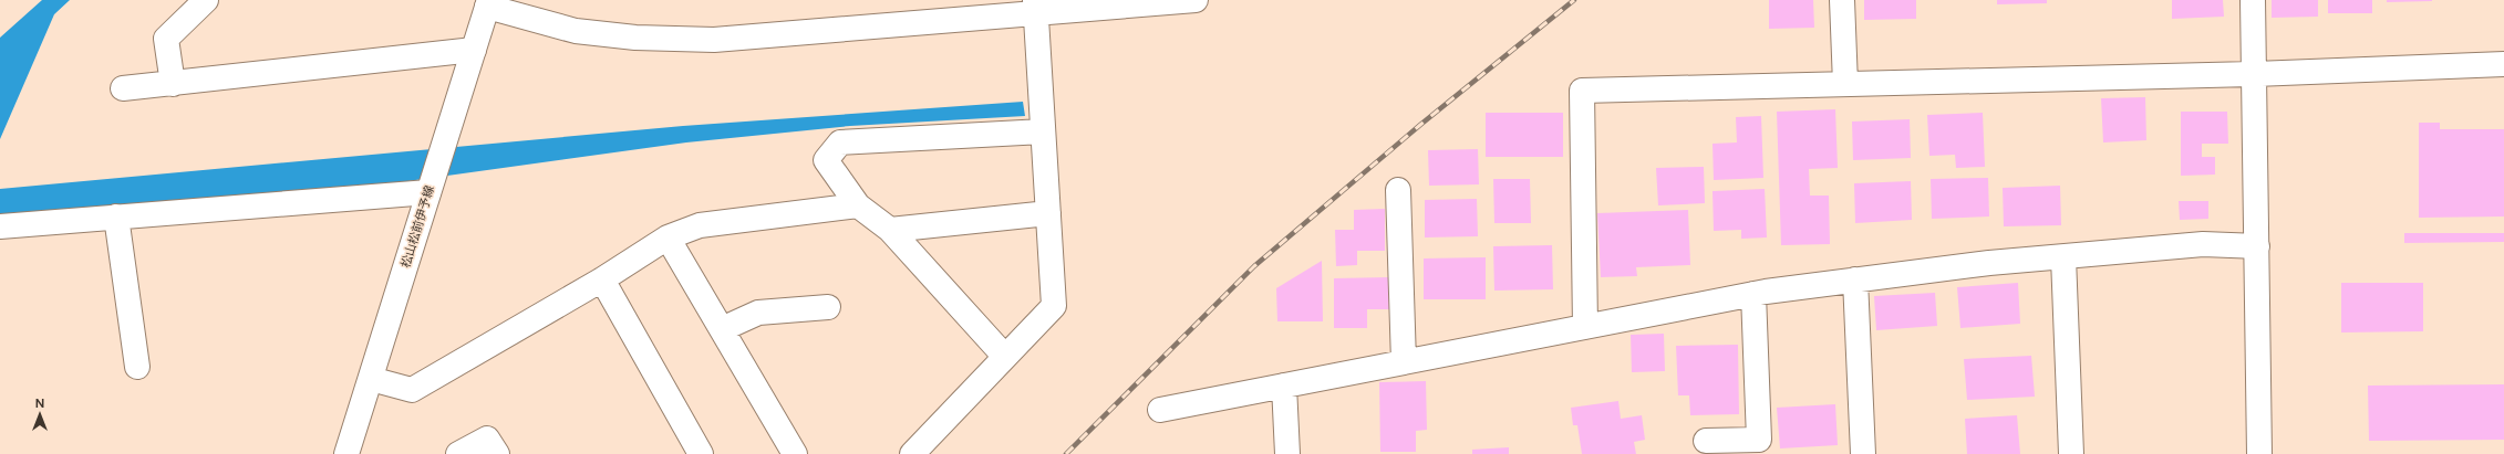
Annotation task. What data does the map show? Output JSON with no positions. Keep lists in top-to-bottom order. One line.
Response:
{"streets":{"street":["松山松前伊予線"]},"north":"top"}
